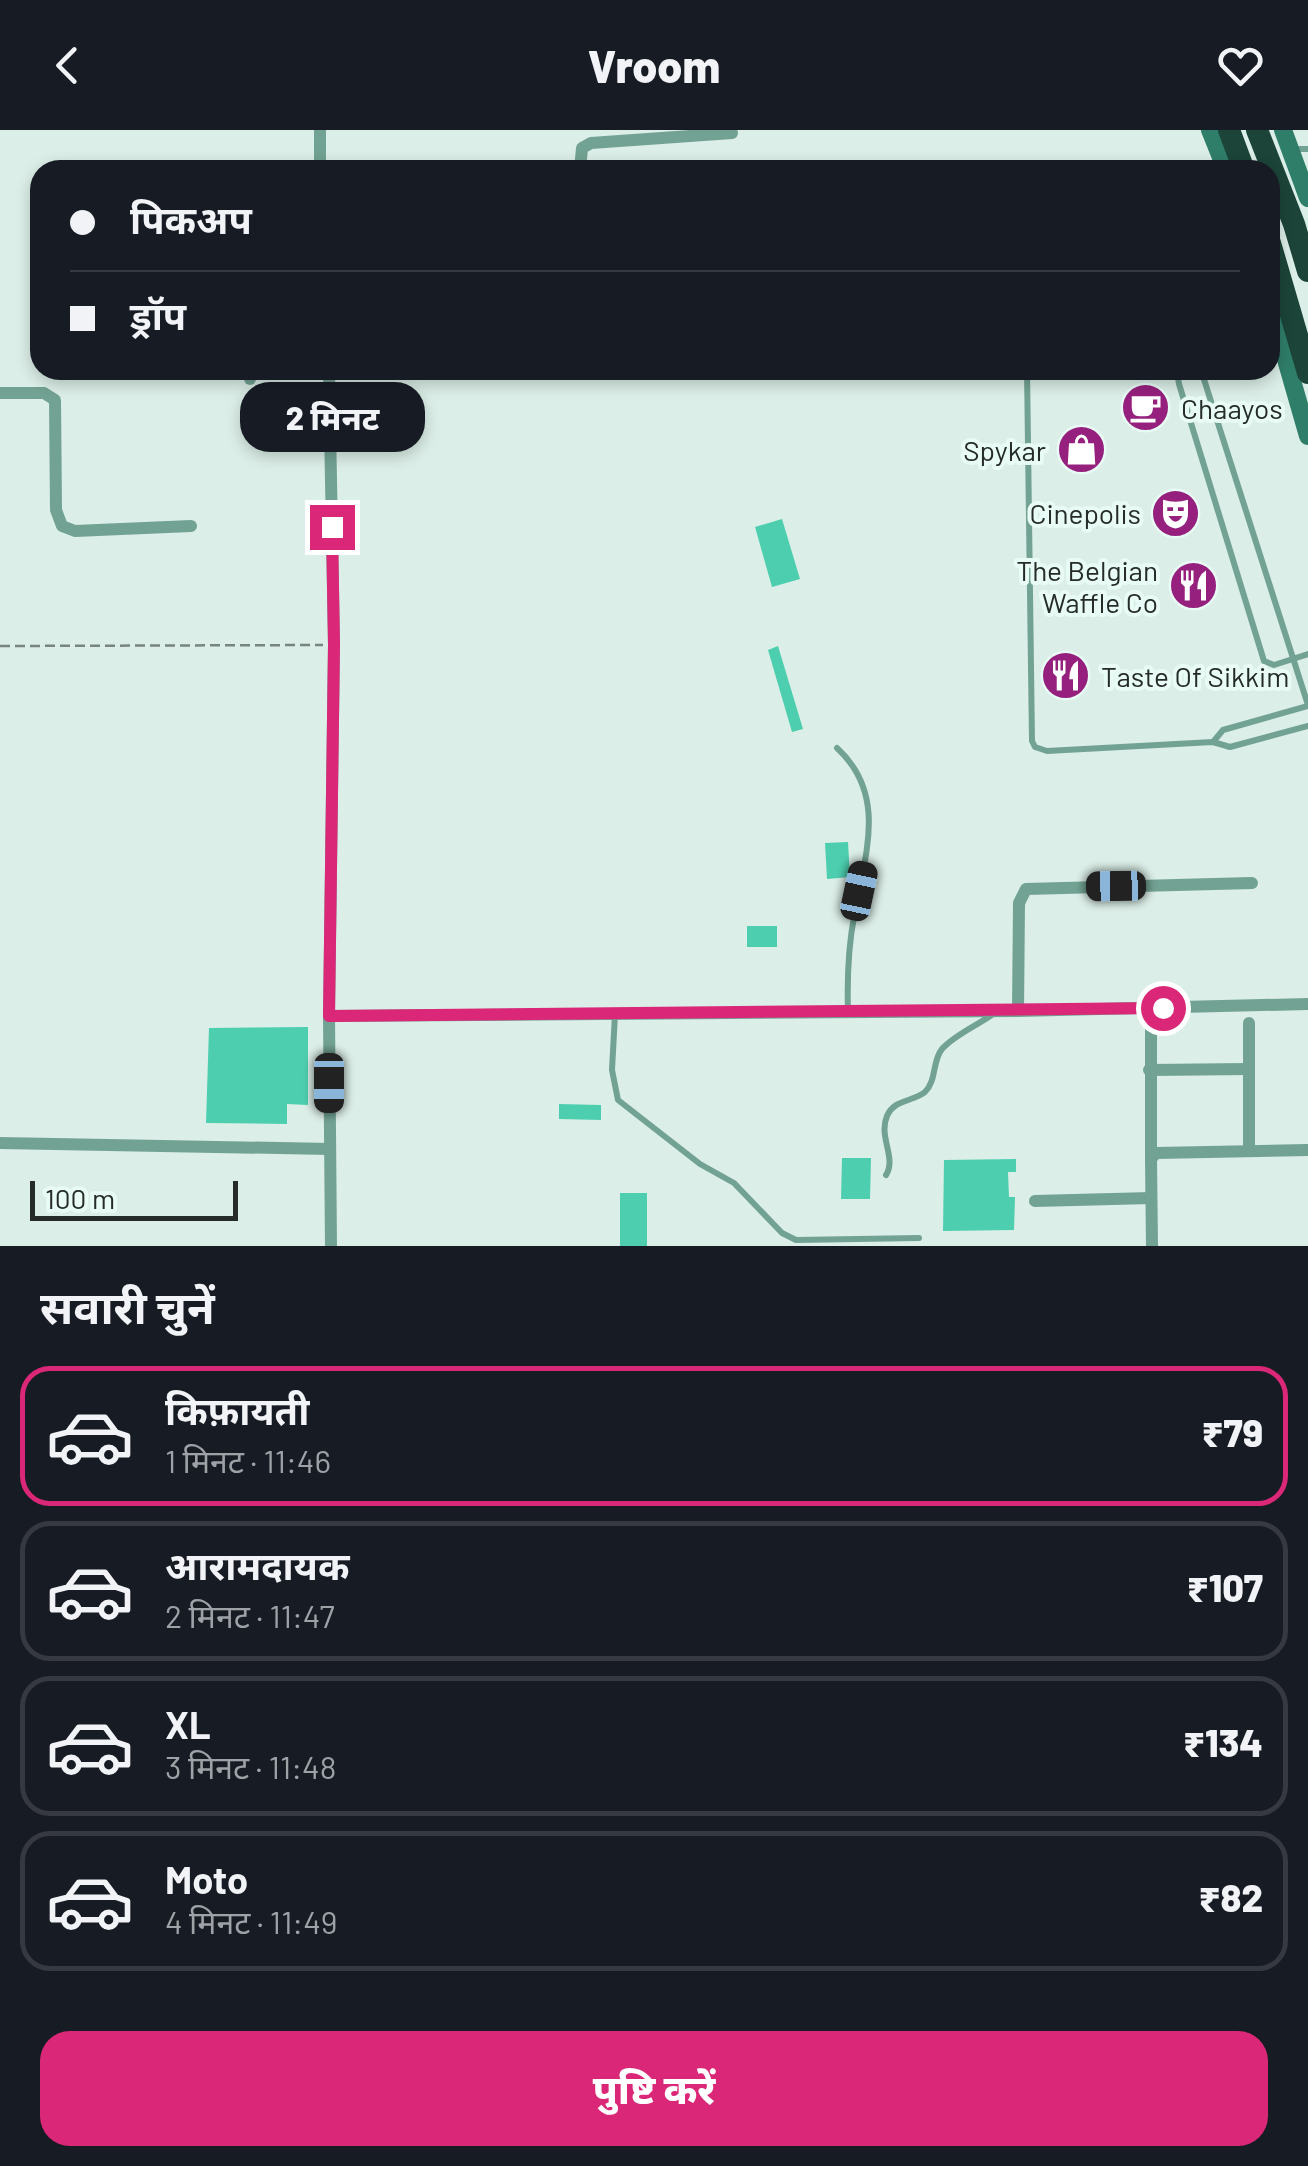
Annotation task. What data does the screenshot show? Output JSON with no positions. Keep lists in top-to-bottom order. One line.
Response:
{"places":{"cafe":["Chaayos"],"shop":["Spykar"],"theatre":["Cinepolis"],"restaurant":["The Belgian Waffle Co","Taste Of Sikkim"]},"scale_bar":"100 m","page":{"header":"Vroom","banner":["पिकअप","ड्रॉप"],"bubble":"2 मिनट","scale":"100 m","heading":"सवारी चुनें","list":[{"name":"किफ़ायती","note":"1 मिनट · 11:46","value":"₹79"},{"name":"आरामदायक","note":"2 मिनट · 11:47","value":"₹107"},{"name":"XL","note":"3 मिनट · 11:48","value":"₹134"},{"name":"Moto","note":"4 मिनट · 11:49","value":"₹82"}],"buttons":"पुष्टि करें"}}
